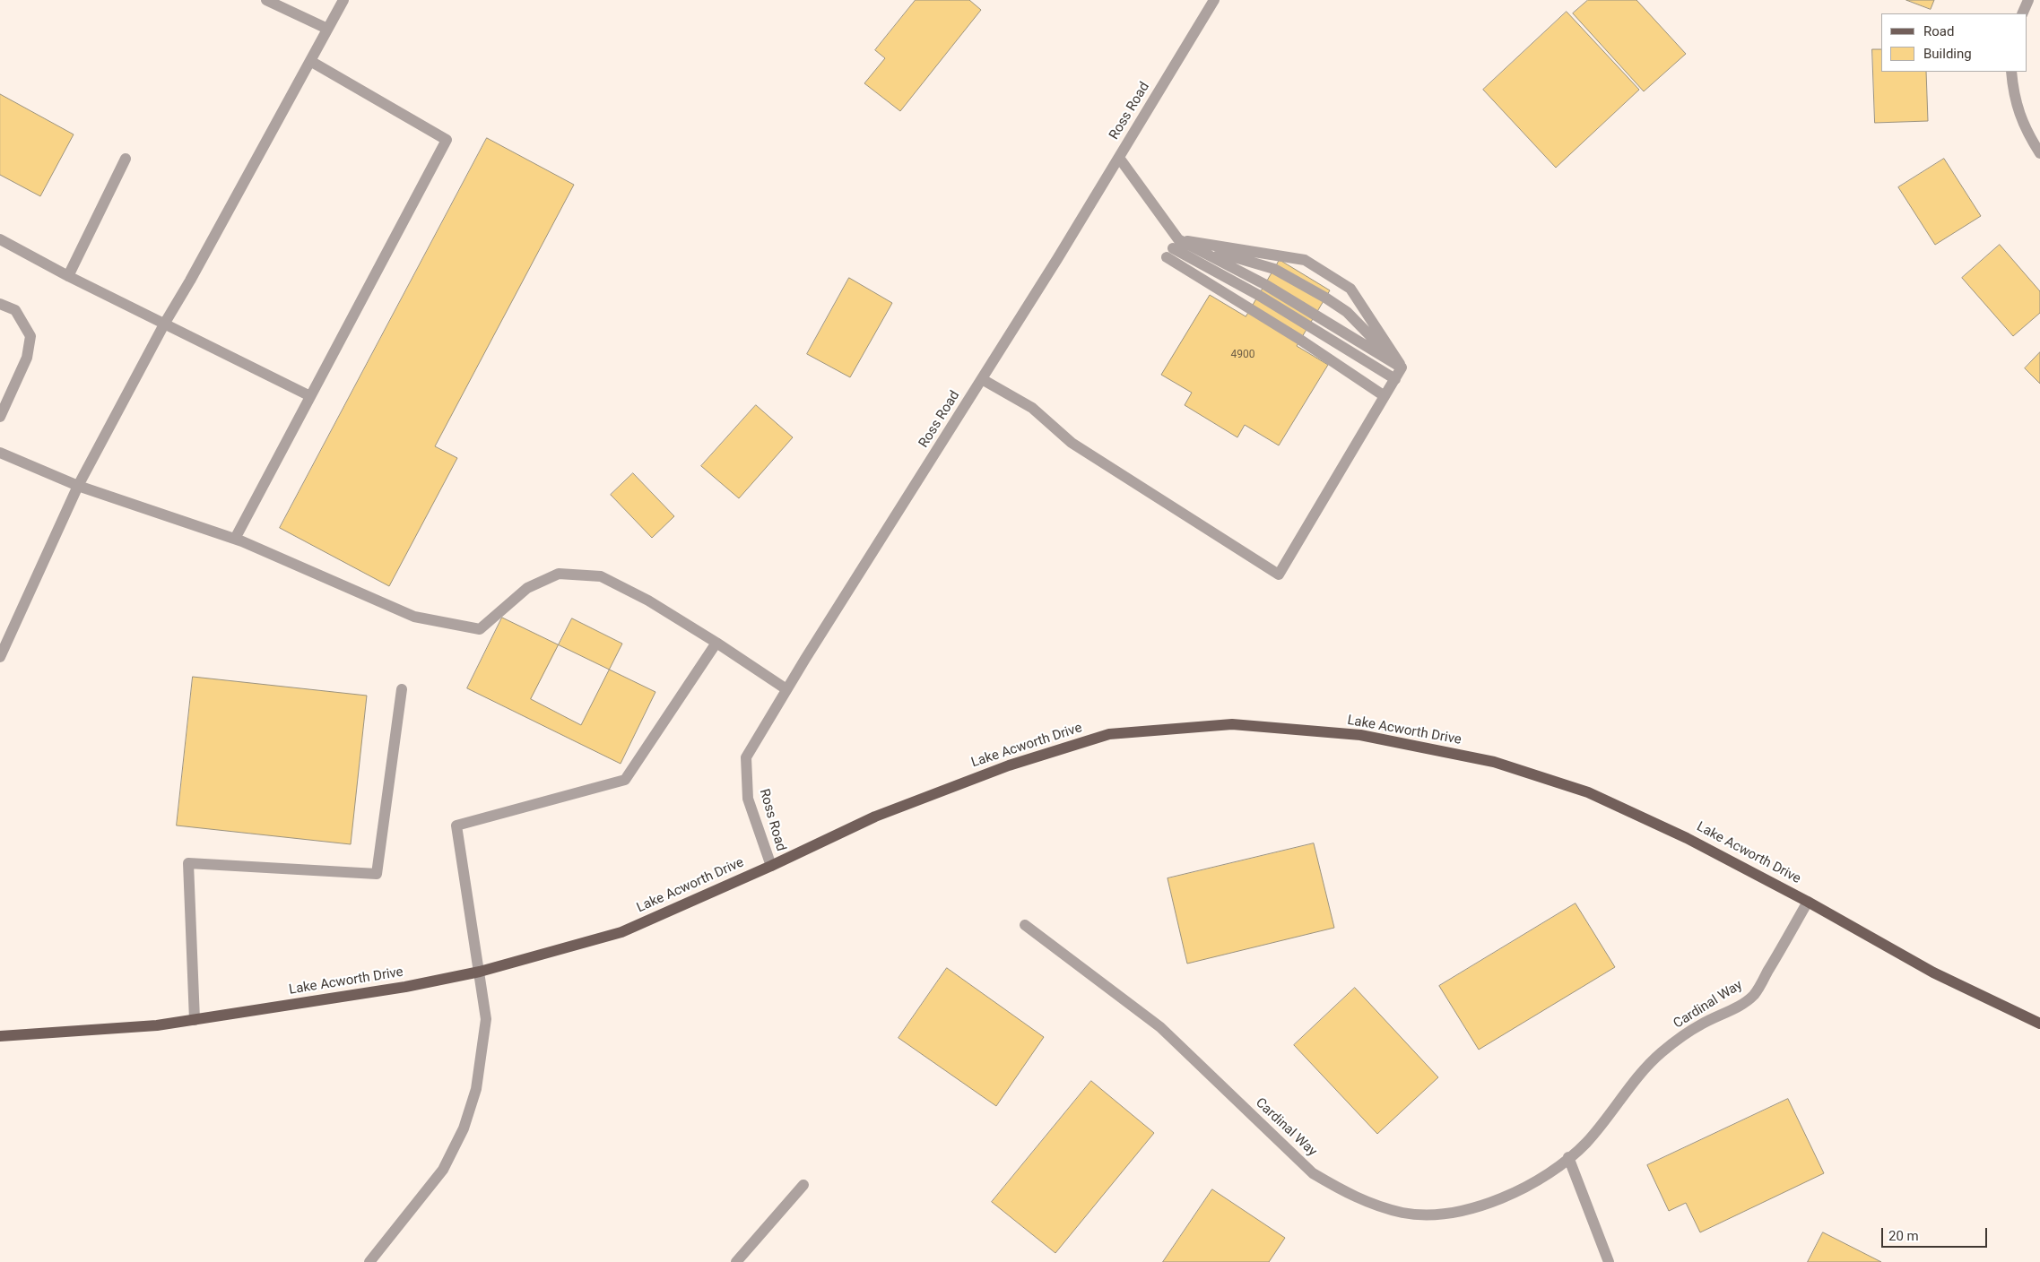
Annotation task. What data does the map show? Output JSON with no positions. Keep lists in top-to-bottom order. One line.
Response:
{"streets":{"main road":["Lake Acworth Drive"],"street":["Ross Road","Cardinal Way"]},"crossings":[["Ross Road","Lake Acworth Drive"],["Lake Acworth Drive","Cardinal Way"]],"house_numbers":["4900"],"legend":["Road","Building"],"scale_bar":"20 m"}
